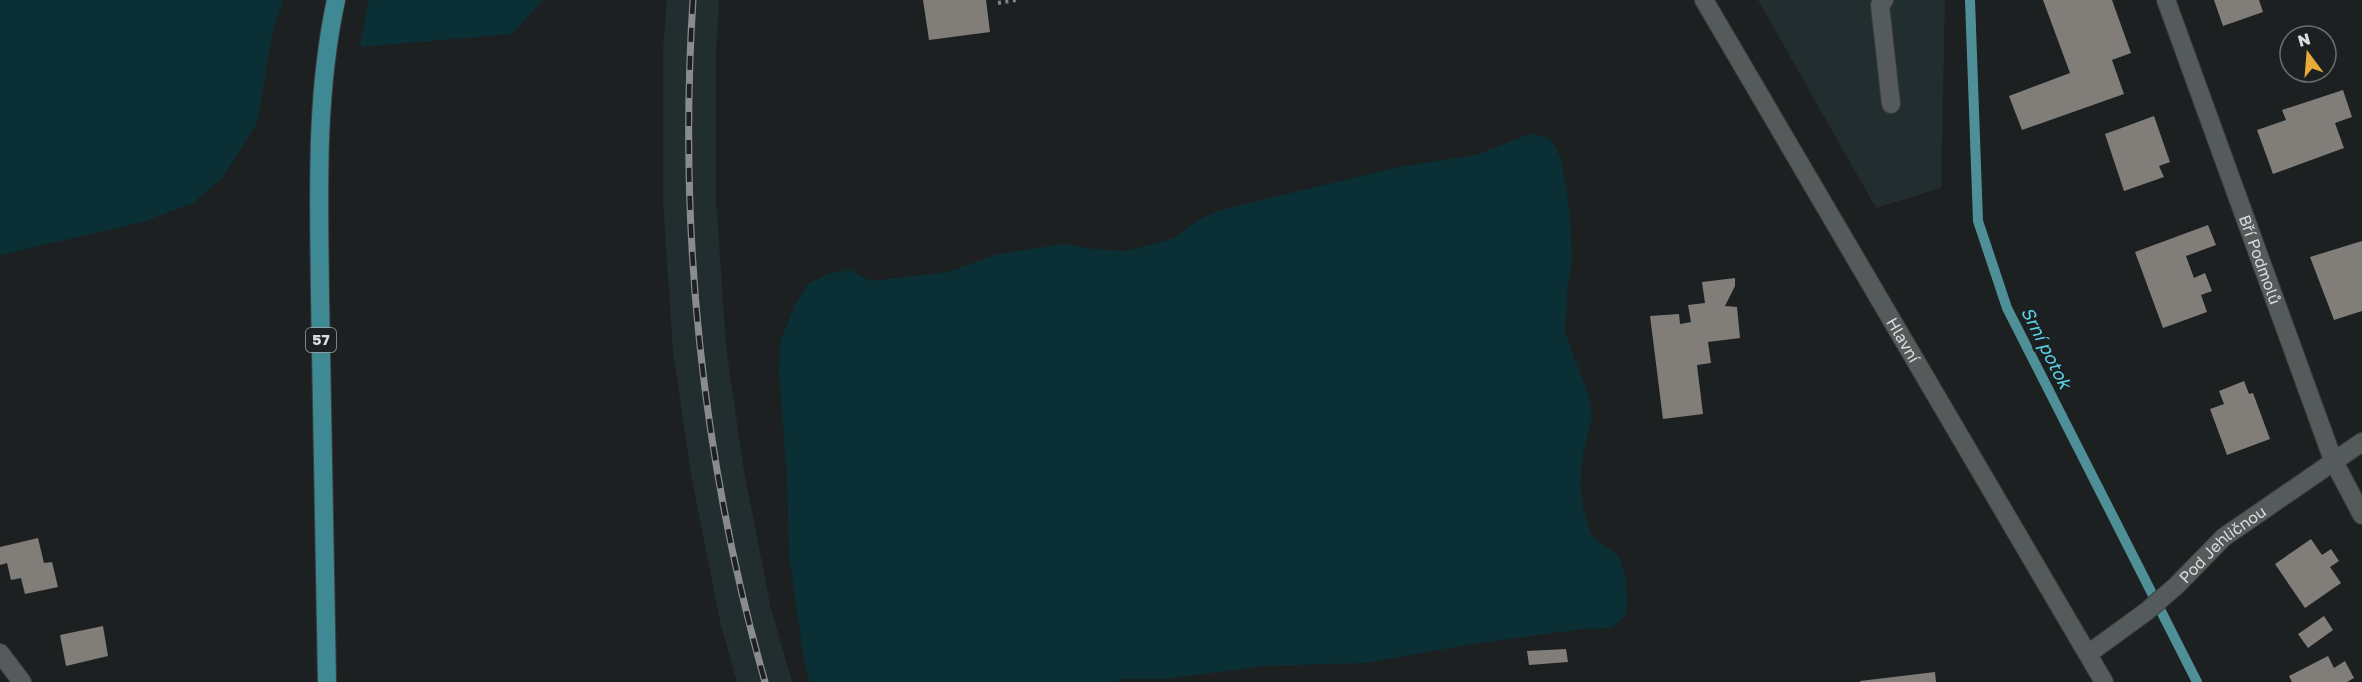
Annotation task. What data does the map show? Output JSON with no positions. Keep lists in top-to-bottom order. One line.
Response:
{"streets":{"main road":["57"],"street":["Bří Podmolů","Hlavní","Pod Jehličnou"]},"crossings":[["Bří Podmolů","Pod Jehličnou"],["Hlavní","Pod Jehličnou"]],"water":["Srní potok"],"north":"top"}
